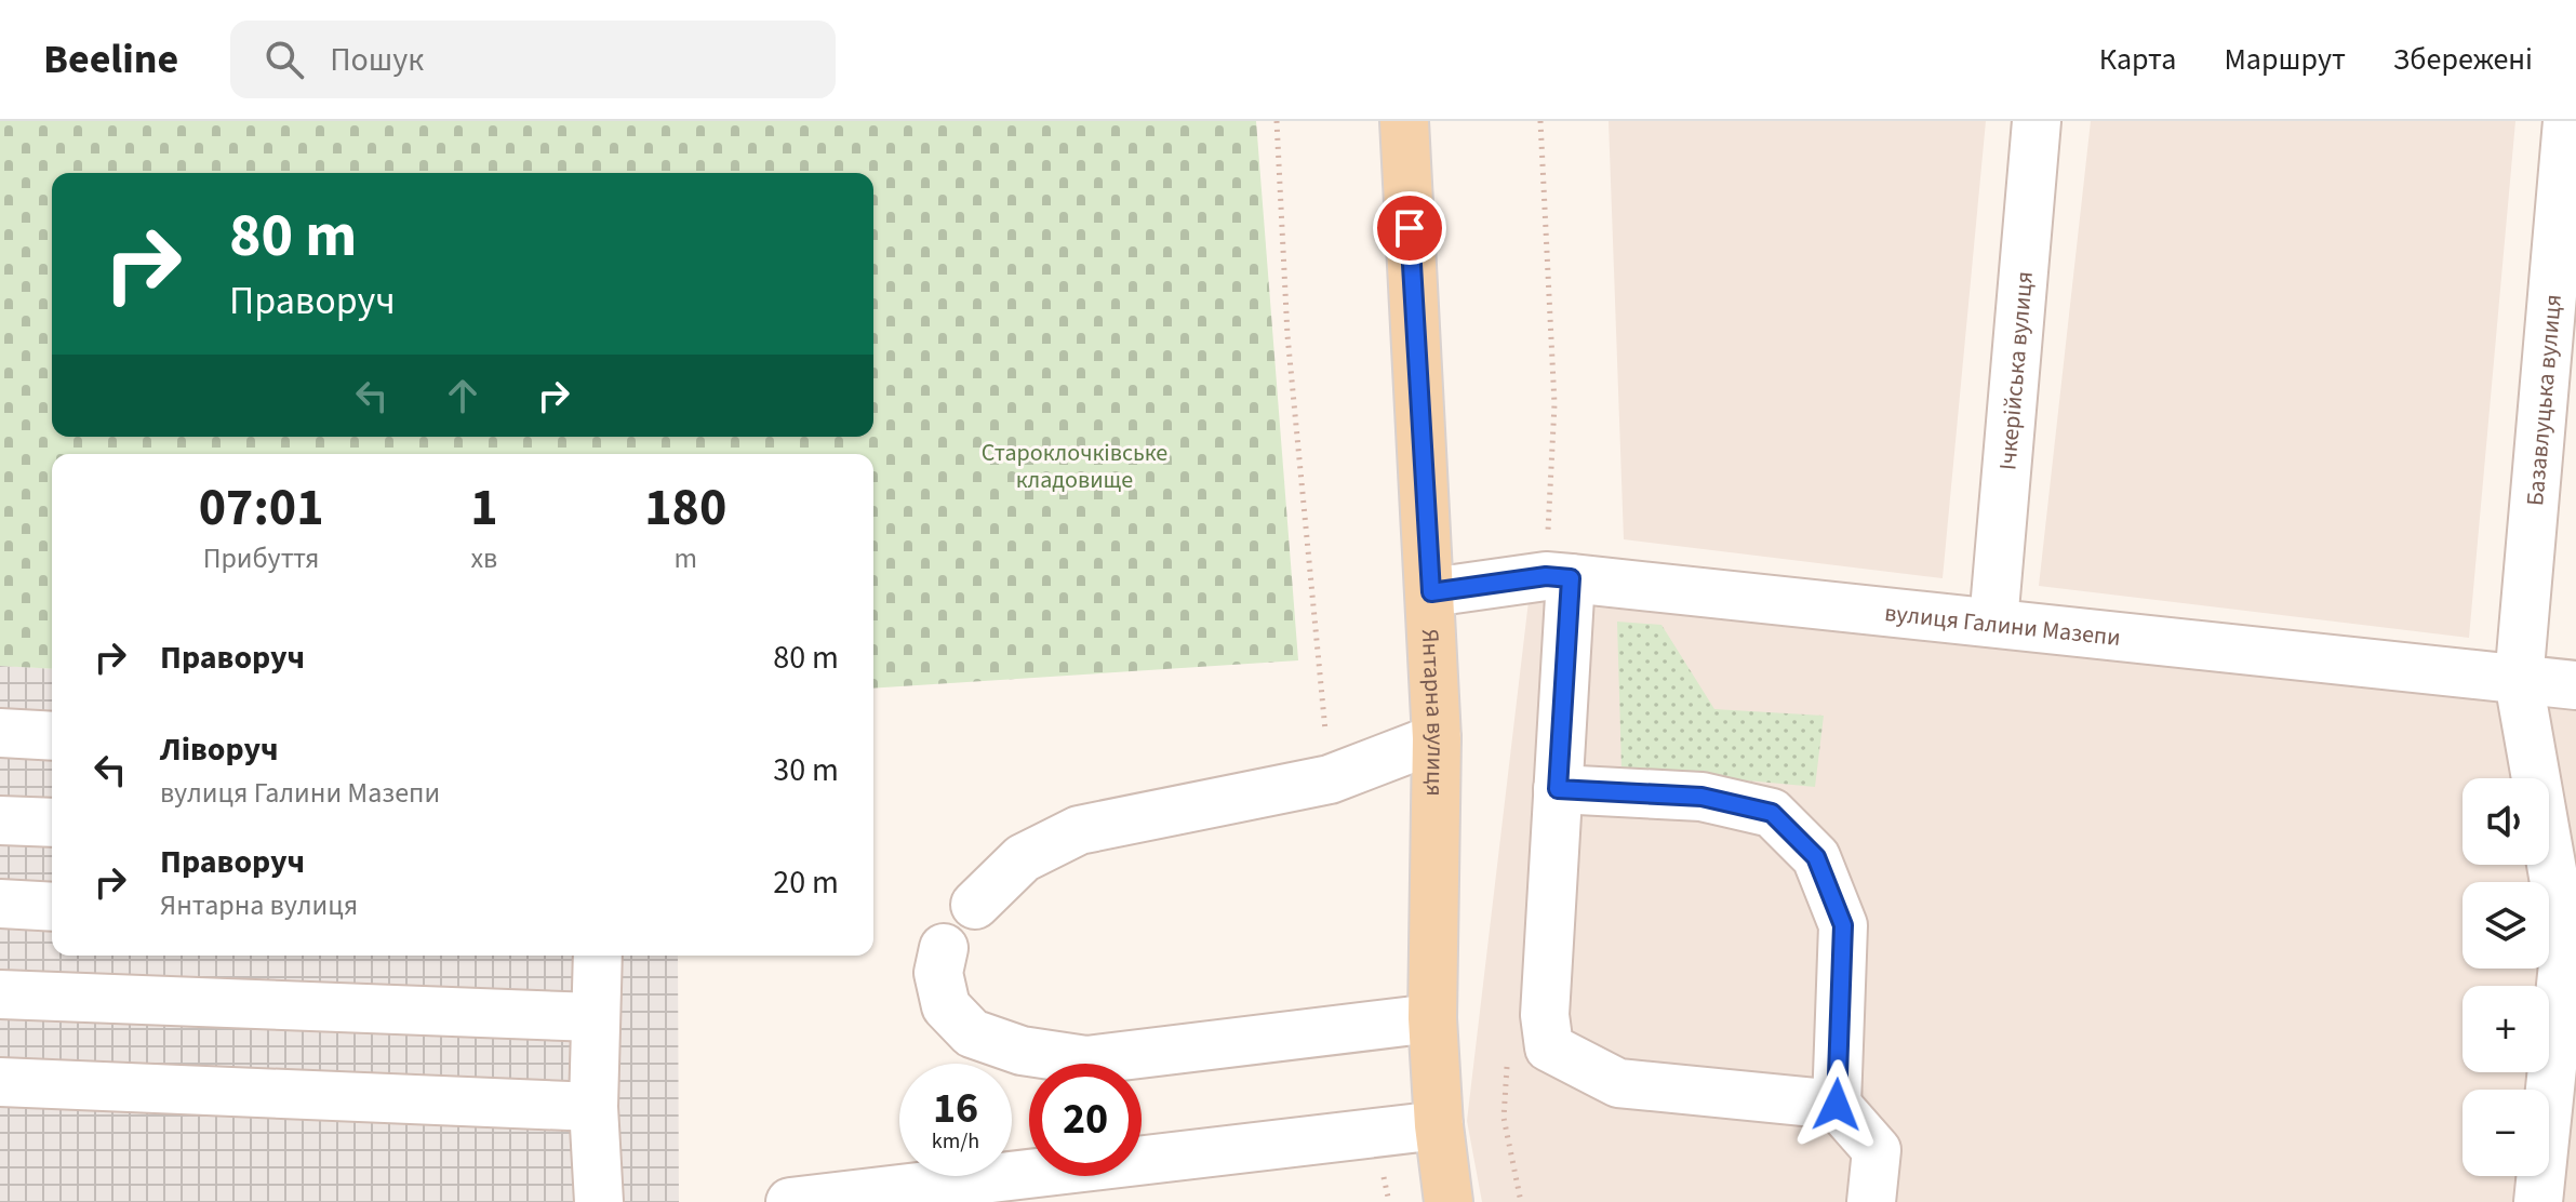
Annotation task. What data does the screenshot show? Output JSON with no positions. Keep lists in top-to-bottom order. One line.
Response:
{"streets":{"main road":["Янтарна вулиця"],"street":["Ічкерійська вулиця","Базавлуцька вулиця","вулиця Галини Мазепи"]},"crossings":[["Ічкерійська вулиця","вулиця Галини Мазепи"],["Базавлуцька вулиця","вулиця Галини Мазепи"],["вулиця Галини Мазепи","Янтарна вулиця"]],"parks":["Староклочківське кладовище"],"page":{"header":"Beeline","search":"Пошук","nav":["Карта","Маршрут","Збережені"],"turn":["80 m","Праворуч"],"eta":["07:01","Прибуття","1","хв","180","m"],"list":[{"name":"Праворуч","value":"80 m"},{"name":"Ліворуч","note":"вулиця Галини Мазепи","value":"30 m"},{"name":"Праворуч","note":"Янтарна вулиця","value":"20 m"}],"map_buttons":["+","−"],"speed":"16 km/h","limit":"20"}}
